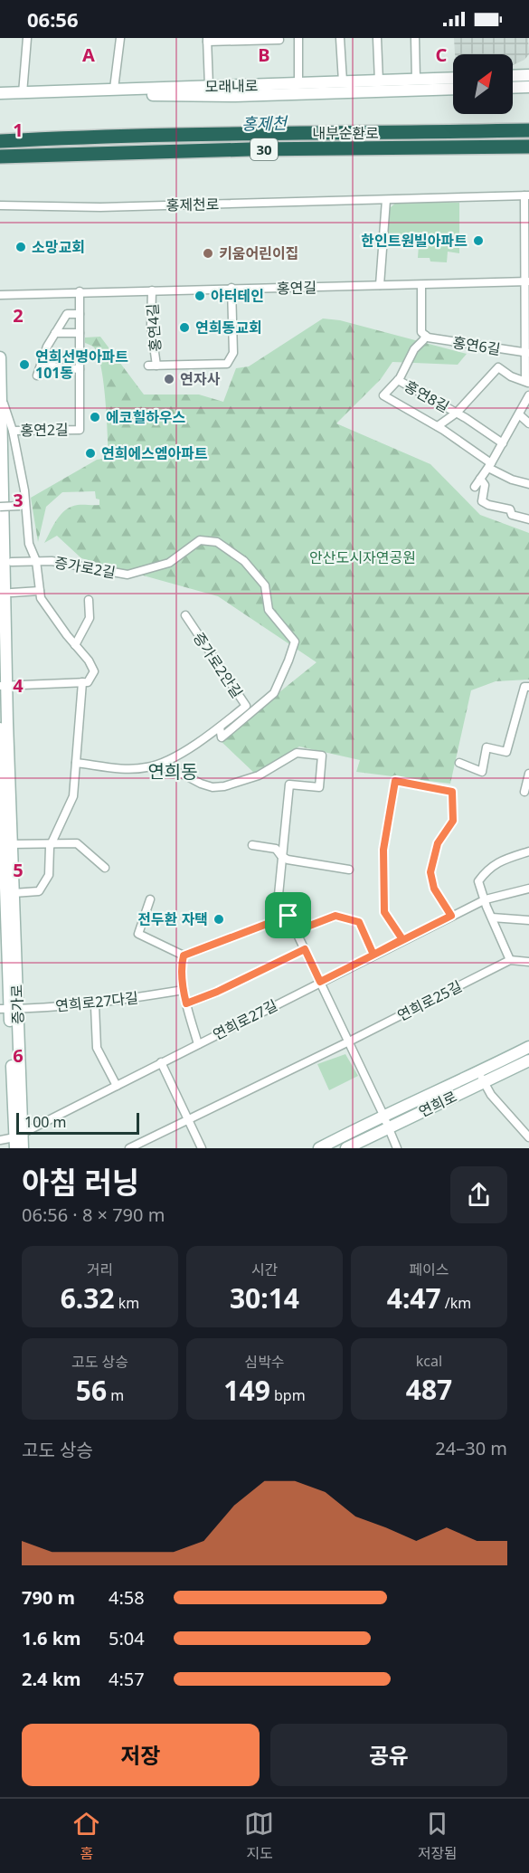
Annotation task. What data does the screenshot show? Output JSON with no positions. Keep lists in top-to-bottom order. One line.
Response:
{"streets":{"highway":["내부순환로","30"],"main road":["모래내로","증가로","연희로"],"street":["홍제천로","홍연길","홍연4길","홍연6길","홍연8길","홍연2길","증가로2길","증가로2안길","연희로25길","연희로27다길","연희로27길"]},"crossings":[["홍제천로","홍연길"],["홍제천로","홍연8길"],["홍연길","홍연4길"],["홍연길","홍연8길"],["홍연길","홍연2길"],["홍연6길","홍연8길"],["홍연2길","증가로2길"],["증가로2길","증가로2안길"],["증가로2길","증가로"],["연희로27다길","증가로"],["증가로","연희로27길"]],"districts":["연희동"],"water":["홍제천"],"parks":["안산도시자연공원"],"places":["한인트원빌아파트","소망교회","키움어린이집","아터테인","연희동교회","연희선명아파트 101동","연자사","에코힐하우스","연희에스엠아파트","전두환 자택"],"scale_bar":"100 m","north":"top right","page":{"status":"06:56","scale":"100 m","heading":["아침 러닝","06:56 · 8 × 790 m"],"stats":[["거리","6.32 km"],["시간","30:14"],["페이스","4:47 /km"],["고도 상승","56 m"],["심박수","149 bpm"],["kcal","487"]],"chart":["고도 상승","24–30 m"],"list":[{"name":"790 m","note":"4:58"},{"name":"1.6 km","note":"5:04"},{"name":"2.4 km","note":"4:57"}],"buttons":["저장","공유"],"tabs":["홈","지도","저장됨"]},"grid":{"columns":["A","B","C"],"rows":["1","2","3","4","5","6"]}}
